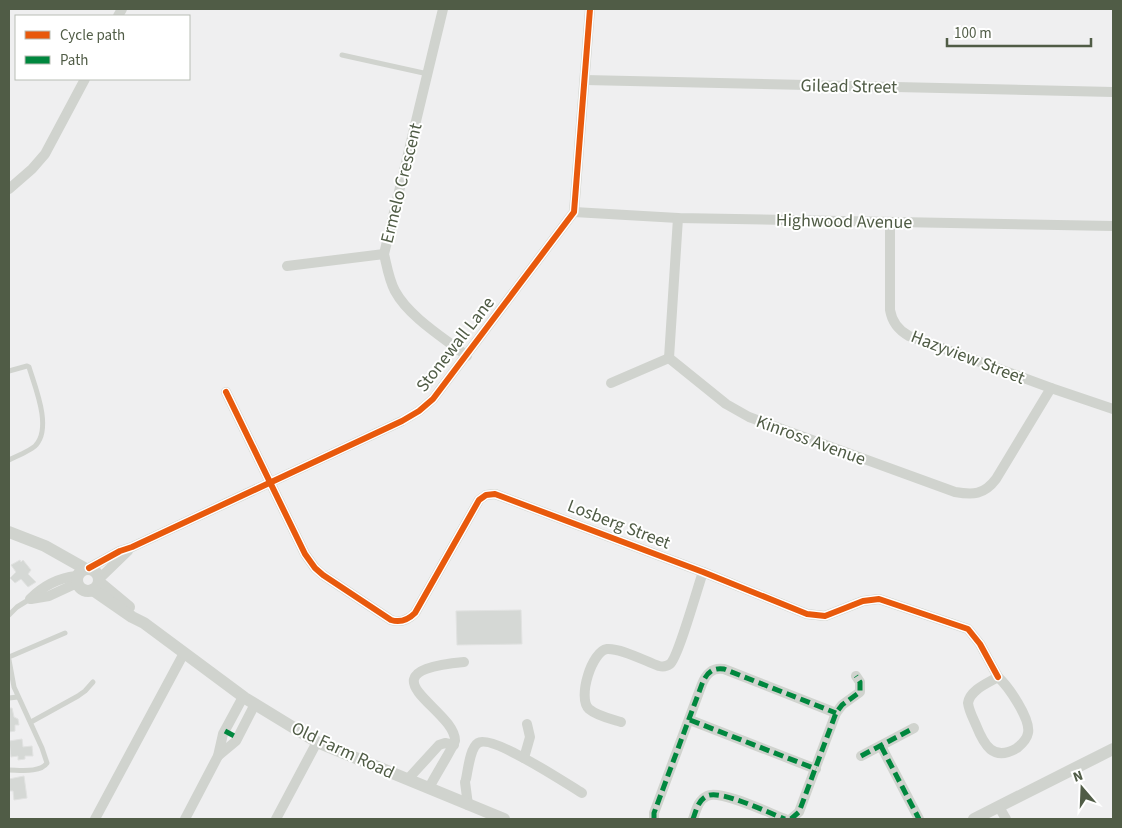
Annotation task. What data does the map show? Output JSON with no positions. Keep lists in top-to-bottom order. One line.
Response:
{"streets":{"street":["Gilead Street","Ermelo Crescent","Highwood Avenue","Stonewall Lane","Hazyview Street","Kinross Avenue","Losberg Street","Old Farm Road"]},"crossings":[["Ermelo Crescent","Stonewall Lane"],["Highwood Avenue","Stonewall Lane"],["Highwood Avenue","Hazyview Street"],["Stonewall Lane","Losberg Street"],["Stonewall Lane","Old Farm Road"],["Hazyview Street","Kinross Avenue"]],"legend":["Cycle path","Path"],"scale_bar":"100 m","north":"top"}
